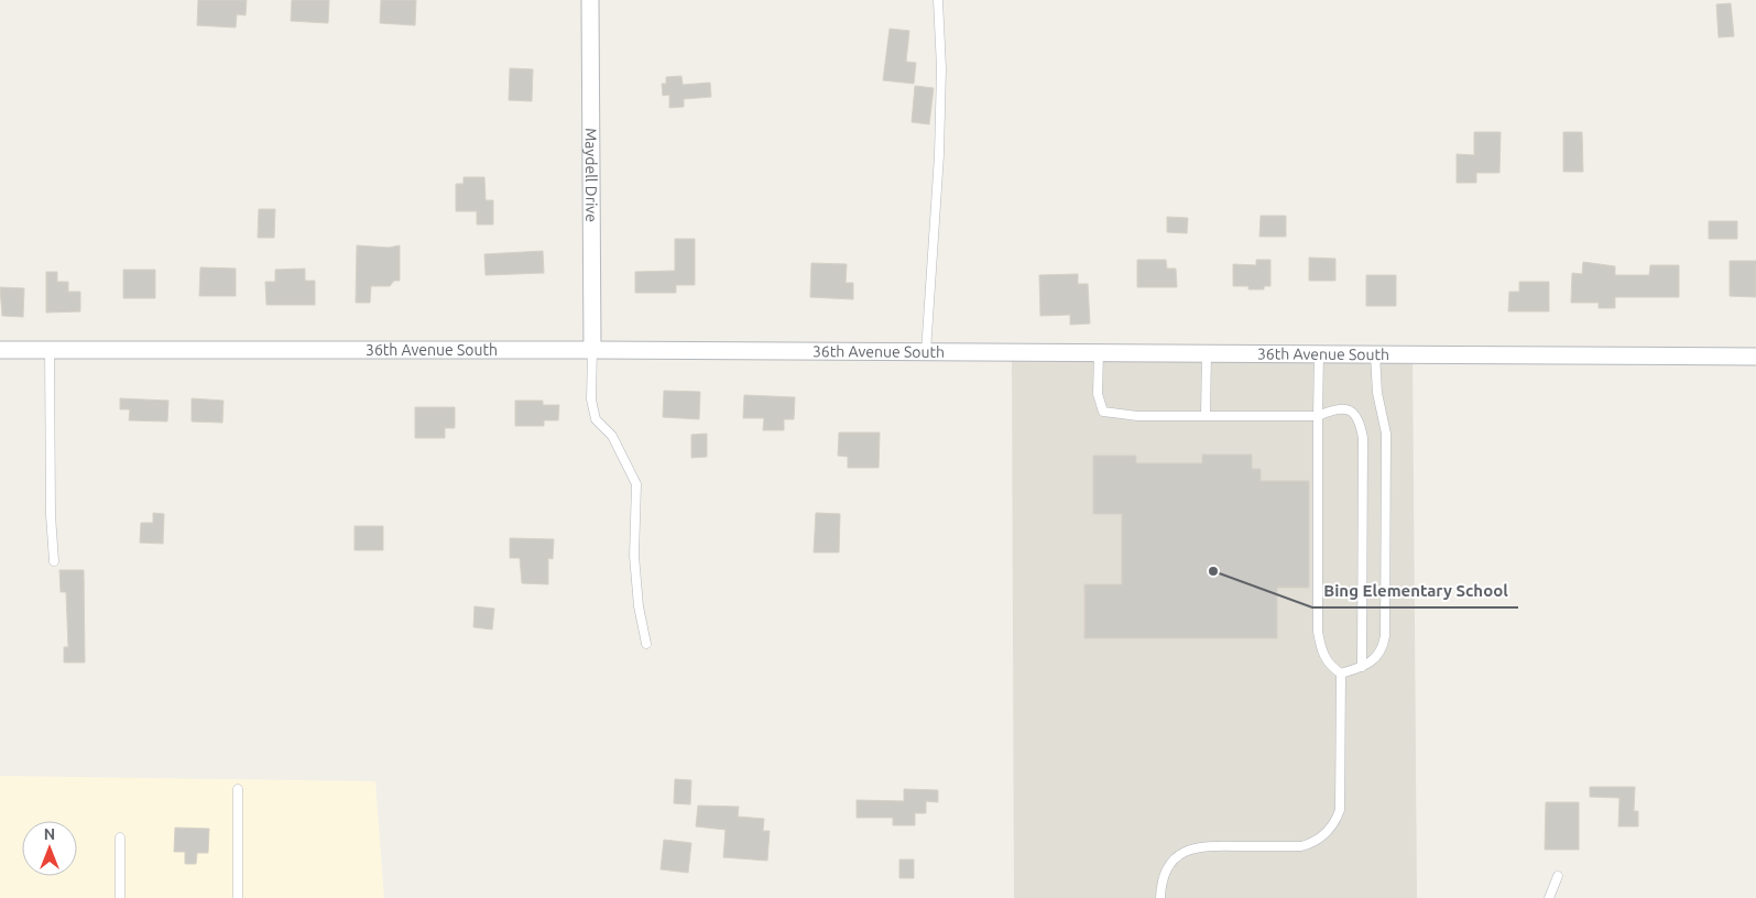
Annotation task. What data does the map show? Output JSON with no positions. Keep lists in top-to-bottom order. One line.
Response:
{"streets":{"street":["Maydell Drive","36th Avenue South"]},"crossings":[["Maydell Drive","36th Avenue South"]],"places":["Bing Elementary School"],"north":"top"}
